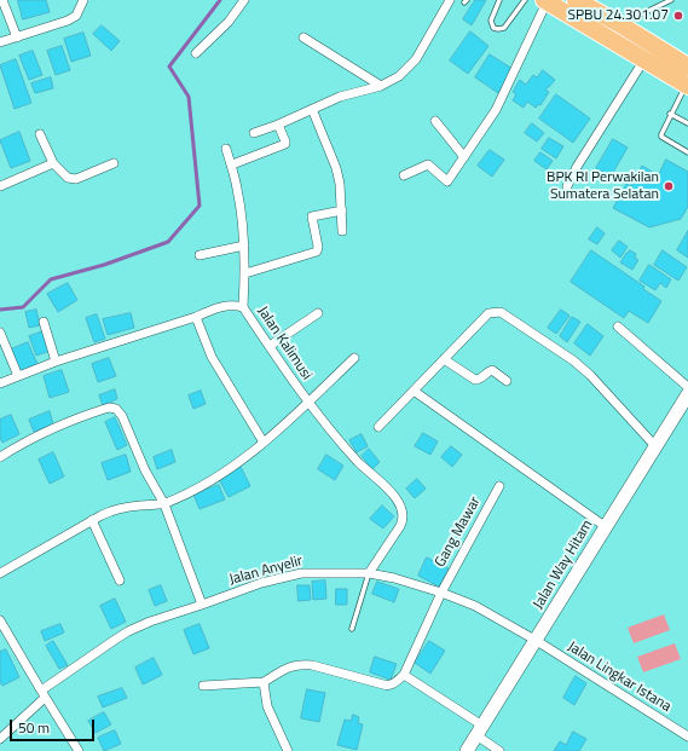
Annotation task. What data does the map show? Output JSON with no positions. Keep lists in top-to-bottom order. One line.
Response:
{"streets":{"street":["Jalan Kalimusi","Gang Mawar","Jalan Way Hitam","Jalan Anyelir","Jalan Lingkar Istana"]},"crossings":[["Jalan Kalimusi","Jalan Anyelir"],["Gang Mawar","Jalan Anyelir"],["Jalan Way Hitam","Jalan Anyelir"],["Jalan Way Hitam","Jalan Lingkar Istana"],["Jalan Anyelir","Jalan Lingkar Istana"]],"places":["SPBU 24.301.07","BPK RI Perwakilan Sumatera Selatan"],"scale_bar":"50 m"}
